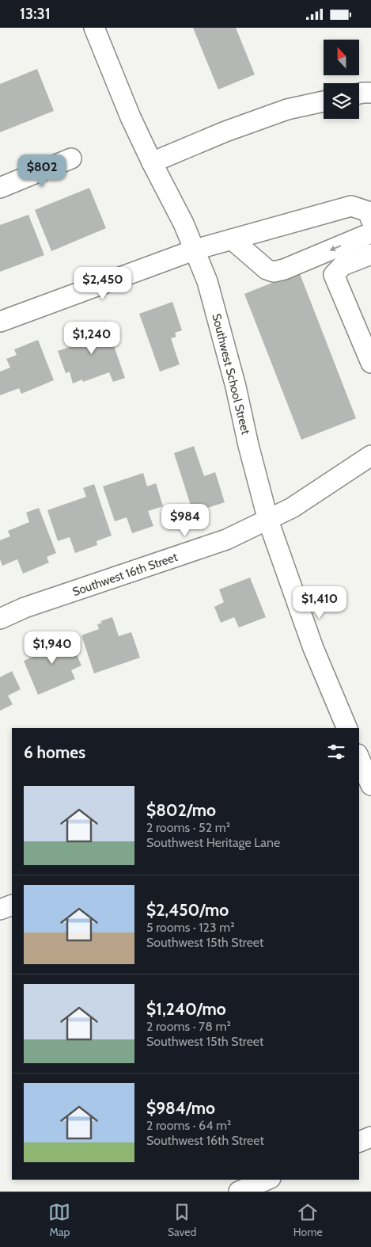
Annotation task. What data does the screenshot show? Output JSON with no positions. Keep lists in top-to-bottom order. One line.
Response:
{"streets":{"street":["Southwest School Street","Southwest 16th Street"]},"crossings":[["Southwest School Street","Southwest 16th Street"]],"north":"top","page":{"status":"13:31","price":["$802","$2,450","$1,240","$984","$1,410","$1,940"],"heading":"6 homes","list":[{"name":"$802/mo","note":"2 rooms · 52 m² · Southwest Heritage Lane"},{"name":"$2,450/mo","note":"5 rooms · 123 m² · Southwest 15th Street"},{"name":"$1,240/mo","note":"2 rooms · 78 m² · Southwest 15th Street"},{"name":"$984/mo","note":"2 rooms · 64 m² · Southwest 16th Street"}],"tabs":["Map","Saved","Home"]}}
